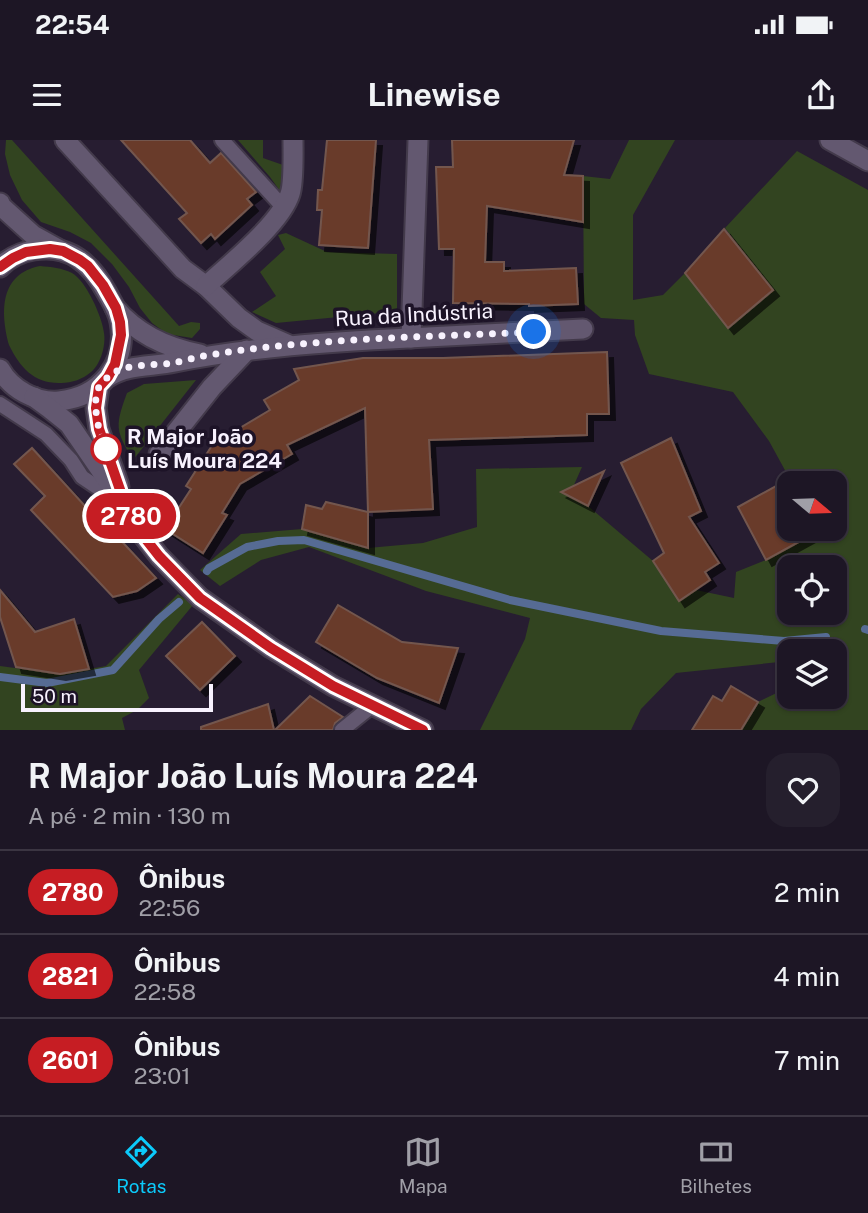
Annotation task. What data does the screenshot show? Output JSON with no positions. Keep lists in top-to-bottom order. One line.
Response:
{"streets":{"street":["Rua da Indústria"]},"places":["R Major João Luís Moura 224"],"lines":["bus line 2780"],"scale_bar":"50 m","north":"right","page":{"status":"22:54","header":"Linewise","on_map":"2780","scale":"50 m","heading":["R Major João Luís Moura 224","A pé · 2 min · 130 m"],"list":[{"mark":"2780","name":"Ônibus","note":"22:56","value":"2 min"},{"mark":"2821","name":"Ônibus","note":"22:58","value":"4 min"},{"mark":"2601","name":"Ônibus","note":"23:01","value":"7 min"}],"tabs":["Rotas","Mapa","Bilhetes"]}}
